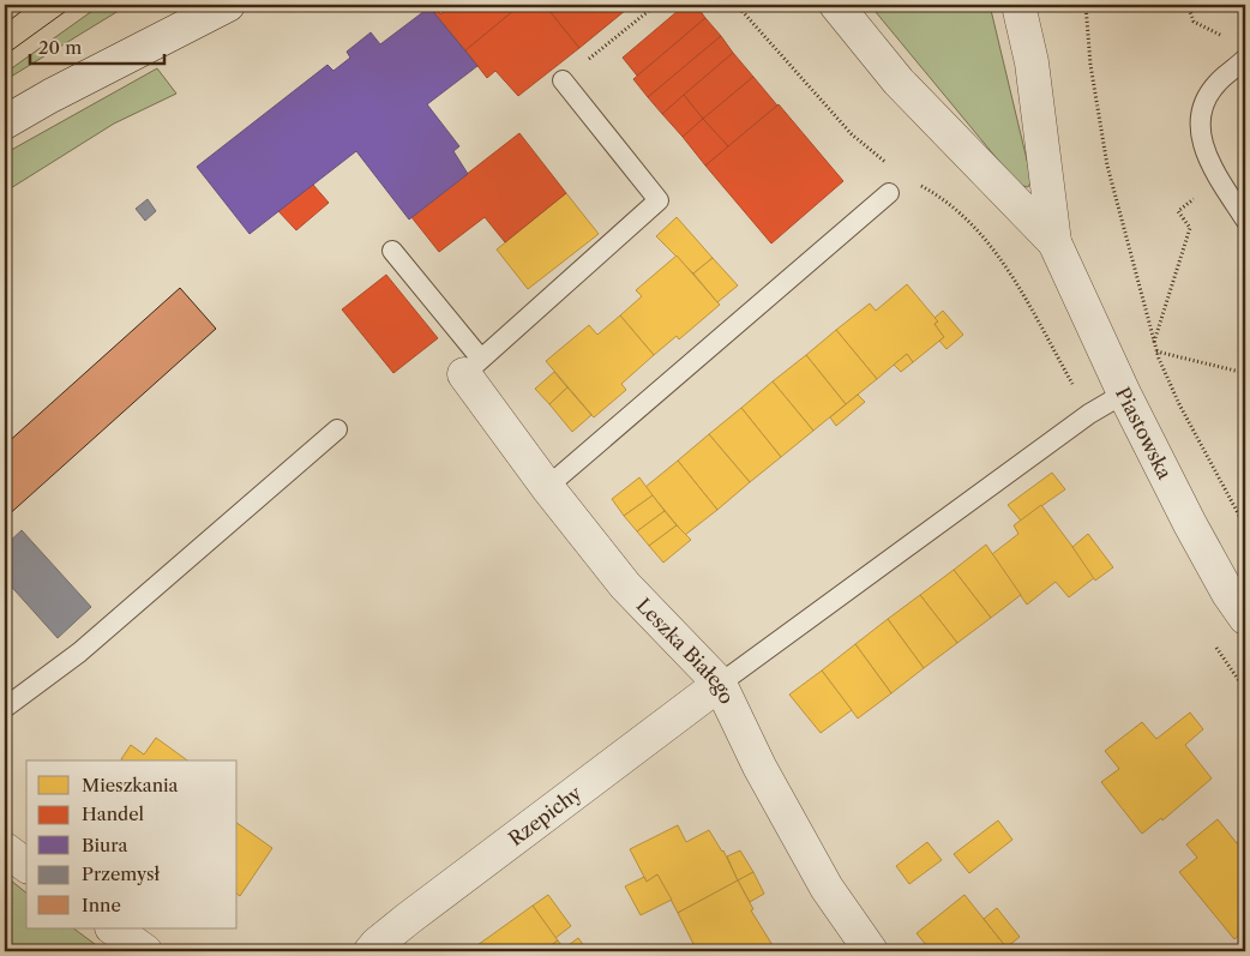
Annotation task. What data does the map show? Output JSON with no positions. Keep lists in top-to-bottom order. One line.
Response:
{"streets":{"street":["Piastowska","Leszka Białego","Rzepichy"]},"crossings":[["Leszka Białego","Rzepichy"]],"legend":["Mieszkania","Handel","Biura","Przemysł","Inne"],"scale_bar":"20 m"}
